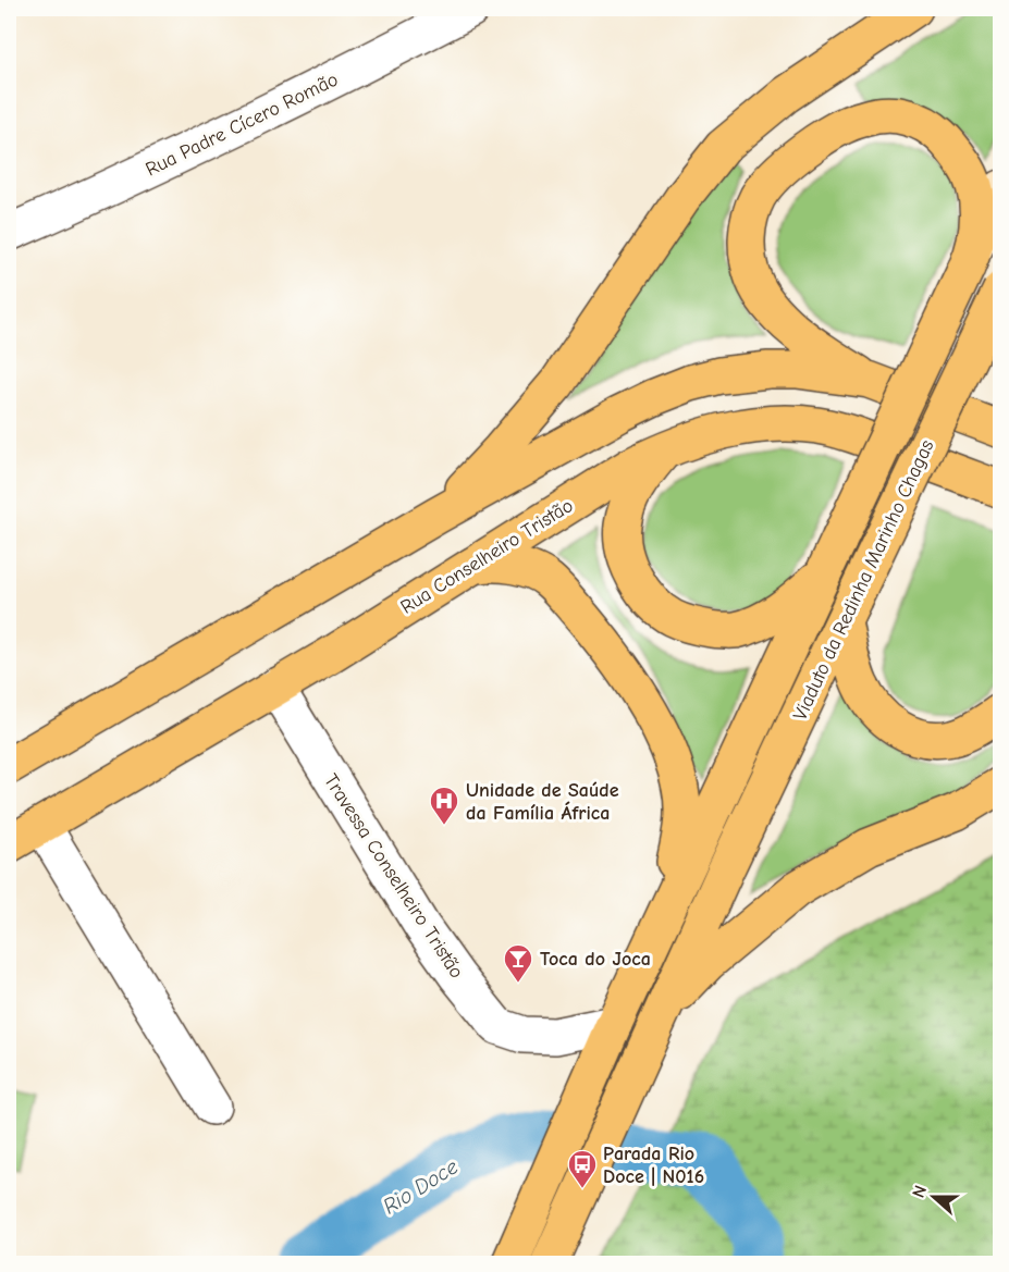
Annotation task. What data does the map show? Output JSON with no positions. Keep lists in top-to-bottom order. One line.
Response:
{"streets":{"main road":["Rua Conselheiro Tristão","Viaduto da Redinha Marinho Chagas"],"street":["Rua Padre Cícero Romão","Travessa Conselheiro Tristão"]},"crossings":[["Rua Conselheiro Tristão","Travessa Conselheiro Tristão"]],"water":["Rio Doce"],"places":{"hospital":["Unidade de Saúde da Família África"],"bar":["Toca do Joca"],"bus stop":["Parada Rio Doce | N016"]},"north":"left"}
